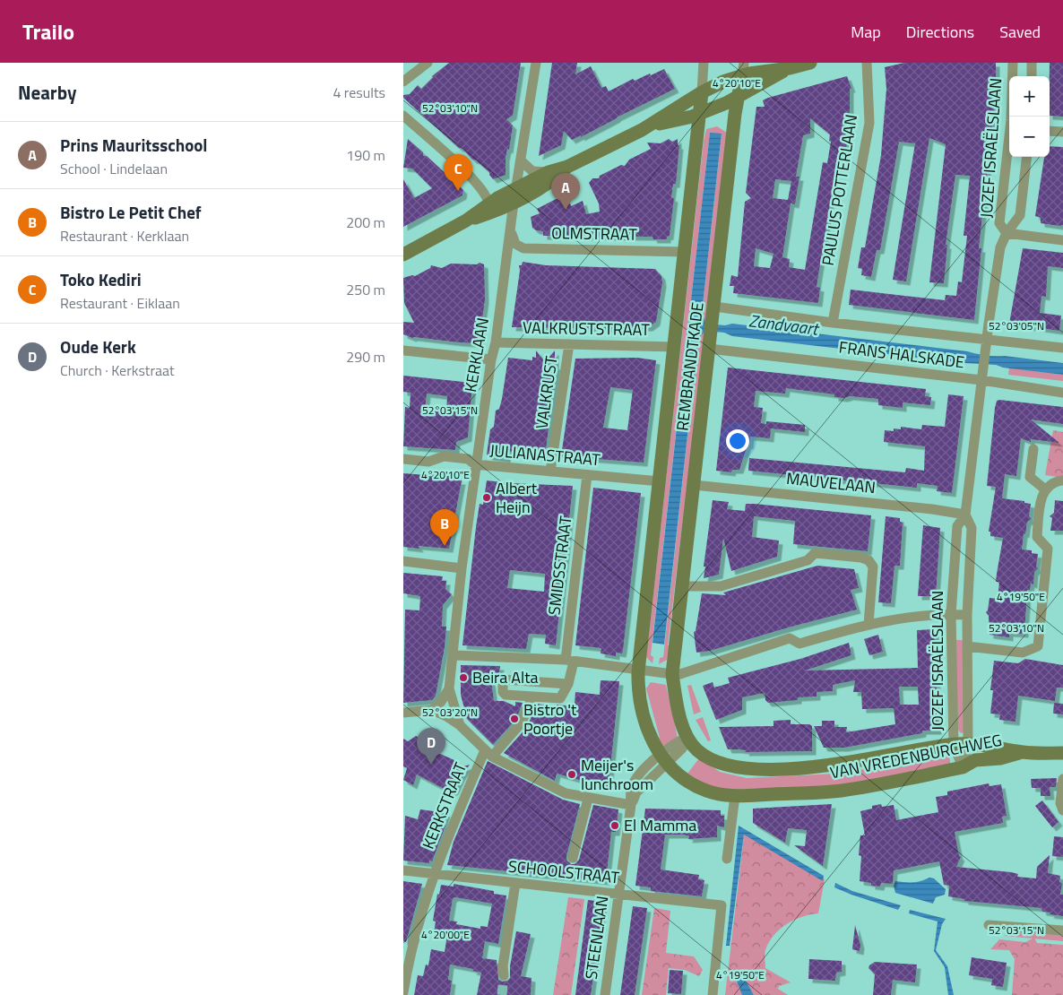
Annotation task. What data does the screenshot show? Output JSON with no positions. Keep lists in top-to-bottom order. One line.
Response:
{"streets":{"street":["JOZEF ISRAËLSLAAN","PAULUS POTTERLAAN","OLMSTRAAT","VALKRUSTSTRAAT","KERKLAAN","FRANS HALSKADE","REMBRANDTKADE","VALKRUST","JULIANASTRAAT","MAUVELAAN","SMIDSSTRAAT","VAN VREDENBURCHWEG","KERKSTRAAT","SCHOOLSTRAAT","STEENLAAN"]},"crossings":[["JOZEF ISRAËLSLAAN","FRANS HALSKADE"],["JOZEF ISRAËLSLAAN","MAUVELAAN"],["JOZEF ISRAËLSLAAN","VAN VREDENBURCHWEG"],["PAULUS POTTERLAAN","FRANS HALSKADE"],["OLMSTRAAT","KERKLAAN"],["OLMSTRAAT","REMBRANDTKADE"],["VALKRUSTSTRAAT","KERKLAAN"],["VALKRUSTSTRAAT","REMBRANDTKADE"],["VALKRUSTSTRAAT","VALKRUST"],["KERKLAAN","JULIANASTRAAT"],["FRANS HALSKADE","REMBRANDTKADE"],["REMBRANDTKADE","JULIANASTRAAT"],["REMBRANDTKADE","MAUVELAAN"],["REMBRANDTKADE","VAN VREDENBURCHWEG"],["REMBRANDTKADE","STEENLAAN"],["VALKRUST","JULIANASTRAAT"],["JULIANASTRAAT","SMIDSSTRAAT"],["VAN VREDENBURCHWEG","STEENLAAN"],["KERKSTRAAT","SCHOOLSTRAAT"],["SCHOOLSTRAAT","STEENLAAN"]],"water":["Zandvaart"],"places":["Albert Heijn","Beira Alta","Bistro 't Poortje","Meijer's lunchroom","El Mamma"],"page":{"header":"Trailo","nav":["Map","Directions","Saved"],"heading":["Nearby","4 results"],"map_buttons":["+","−"],"list":[{"mark":"A","name":"Prins Mauritsschool","note":"School · Lindelaan","value":"190 m"},{"mark":"B","name":"Bistro Le Petit Chef","note":"Restaurant · Kerklaan","value":"200 m"},{"mark":"C","name":"Toko Kediri","note":"Restaurant · Eiklaan","value":"250 m"},{"mark":"D","name":"Oude Kerk","note":"Church · Kerkstraat","value":"290 m"}],"pins":["C","A","B","D"]},"coordinates":["4°20'10\"E","52°03'10\"N","52°03'05\"N","52°03'15\"N","4°19'50\"E","52°03'20\"N","4°20'00\"E"]}
